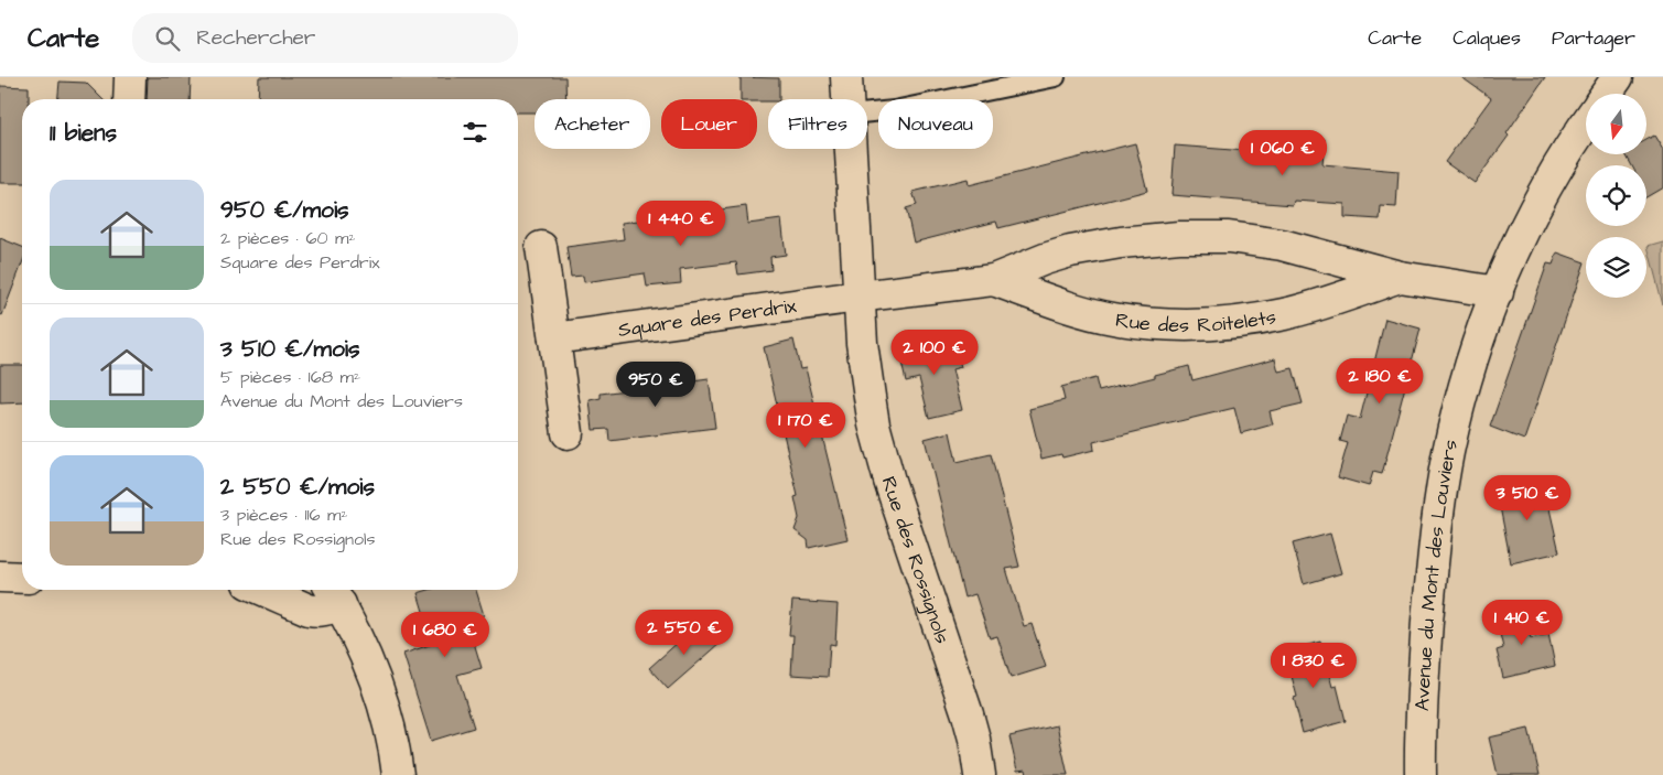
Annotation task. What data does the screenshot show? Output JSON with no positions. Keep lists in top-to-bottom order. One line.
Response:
{"streets":{"street":["Rue des Roitelets","Square des Perdrix","Rue des Rossignols","Avenue du Mont des Louviers"]},"crossings":[["Rue des Roitelets","Square des Perdrix"],["Rue des Roitelets","Rue des Rossignols"],["Rue des Roitelets","Avenue du Mont des Louviers"],["Square des Perdrix","Rue des Rossignols"]],"north":"bottom","page":{"header":"Carte","search":"Rechercher","nav":["Carte","Calques","Partager"],"chip":["Acheter","Louer","Filtres","Nouveau"],"heading":"11 biens","price":["1 060 €","1 440 €","2 100 €","2 180 €","950 €","1 170 €","3 510 €","1 410 €","2 550 €","1 680 €","1 830 €"],"list":[{"name":"950 €/mois","note":"2 pièces · 60 m² · Square des Perdrix"},{"name":"3 510 €/mois","note":"5 pièces · 168 m² · Avenue du Mont des Louviers"},{"name":"2 550 €/mois","note":"3 pièces · 116 m² · Rue des Rossignols"}]}}
